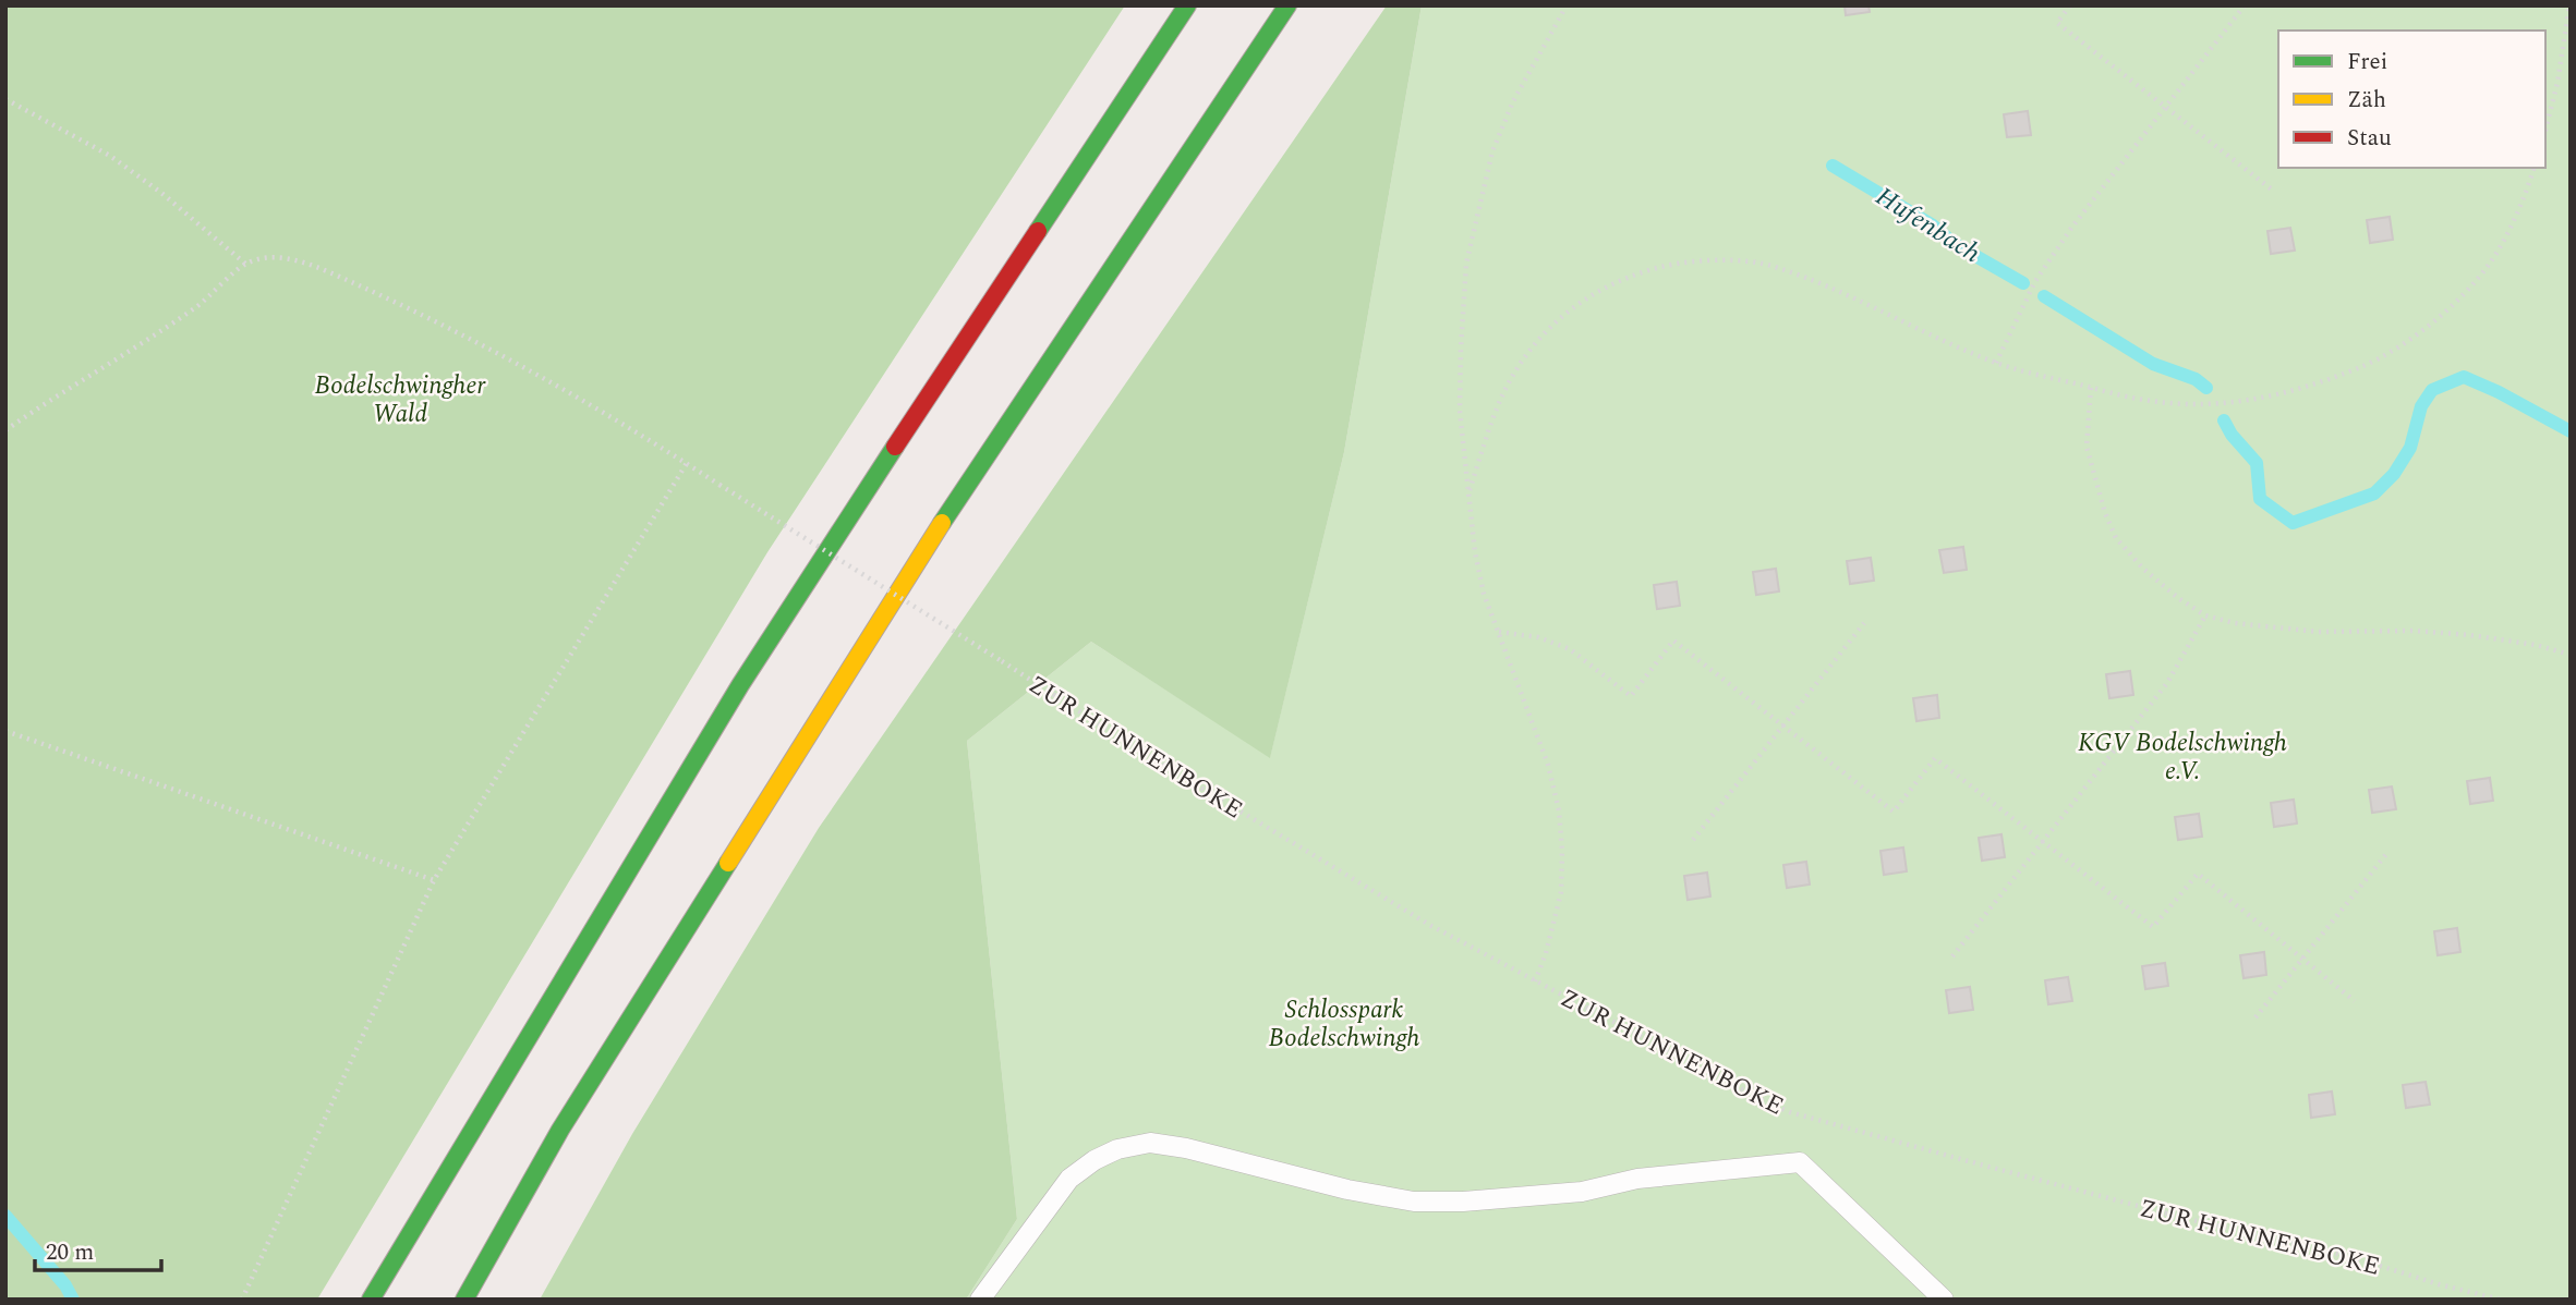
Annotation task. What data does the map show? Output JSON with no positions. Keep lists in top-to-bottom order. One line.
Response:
{"streets":{"path":["ZUR HUNNENBOKE"]},"water":["Hufenbach"],"parks":["Bodelschwingher Wald","KGV Bodelschwingh e.V.","Schlosspark Bodelschwingh"],"legend":["Frei","Zäh","Stau"],"scale_bar":"20 m"}
